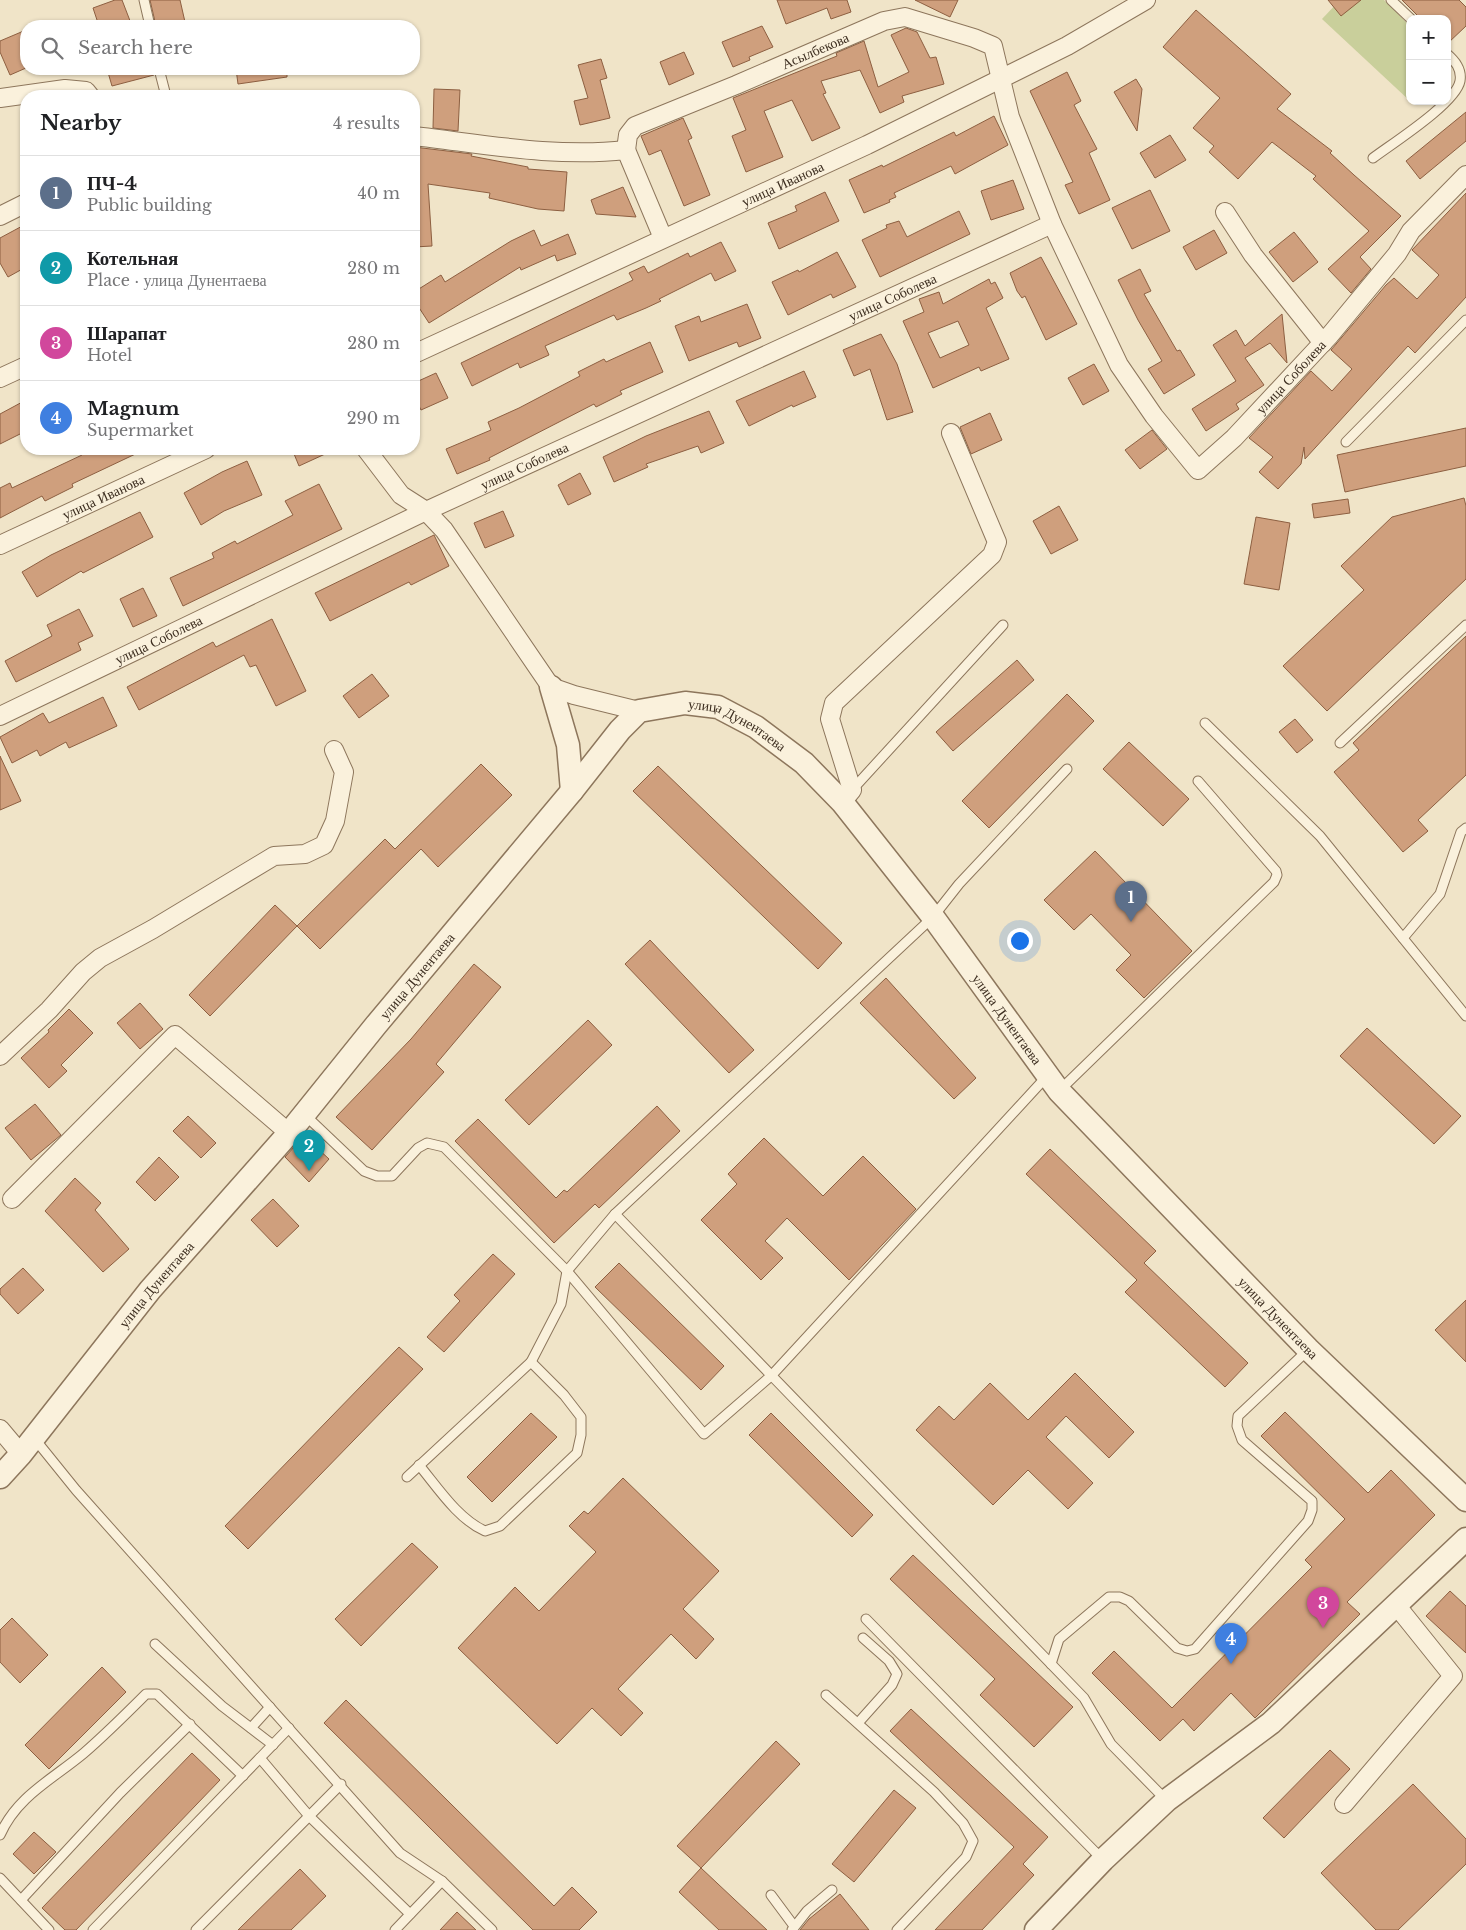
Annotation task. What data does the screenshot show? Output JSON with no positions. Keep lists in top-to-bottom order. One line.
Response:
{"streets":{"street":["Асылбекова","улица Иванова","улица Соболева","улица Дунентаева"]},"crossings":[["Асылбекова","улица Иванова"],["Асылбекова","улица Соболева"],["улица Иванова","улица Соболева"]],"page":{"map_buttons":["+","−"],"search":"Search here","heading":["Nearby","4 results"],"list":[{"mark":"1","name":"ПЧ-4","note":"Public building","value":"40 m"},{"mark":"2","name":"Котельная","note":"Place · улица Дунентаева","value":"280 m"},{"mark":"3","name":"Шарапат","note":"Hotel","value":"280 m"},{"mark":"4","name":"Magnum","note":"Supermarket","value":"290 m"}],"pins":["1","2","3","4"]}}
